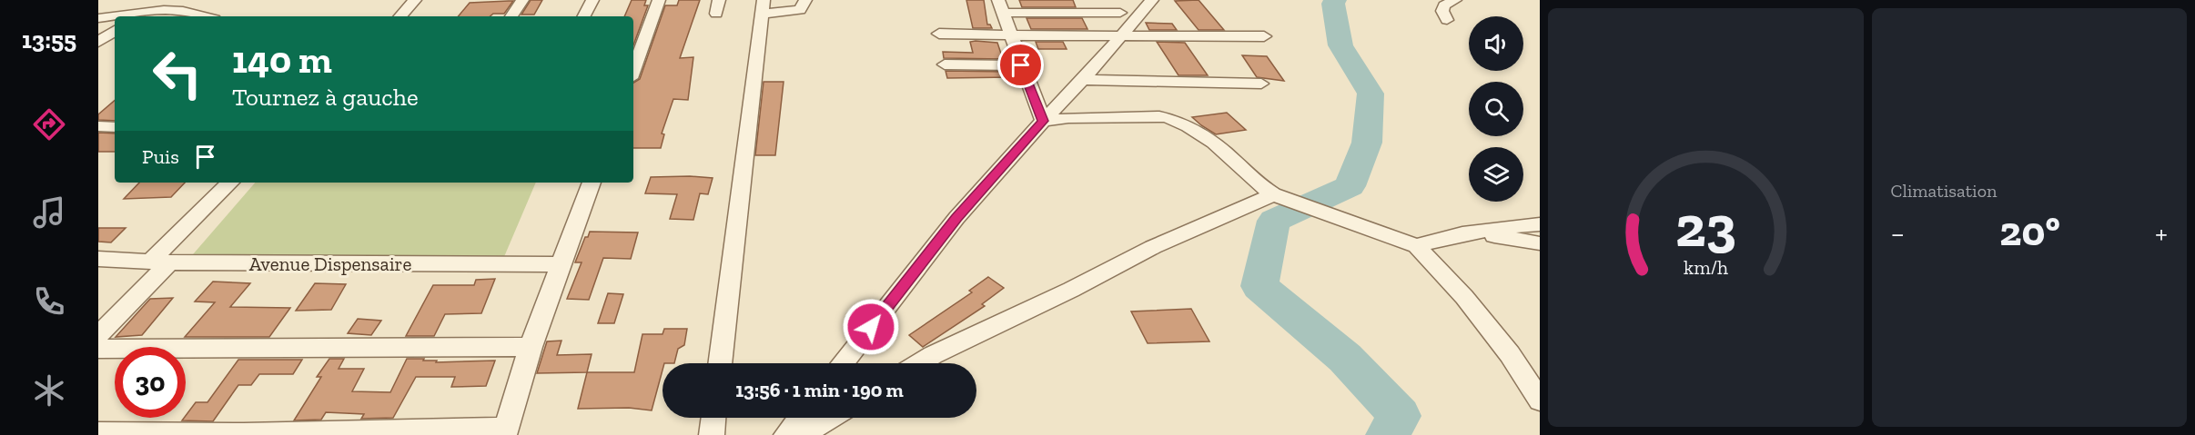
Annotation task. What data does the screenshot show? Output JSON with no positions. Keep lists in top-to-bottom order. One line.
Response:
{"streets":{"street":["Avenue Dispensaire"]},"page":{"tabs":"13:55","tile":"Climatisation","turn":["140 m","Tournez à gauche"],"then":"Puis","heat":["−","20°","+"],"limit":"30","trip":"13:56 · 1 min · 190 m","gauge":["23","km/h"]}}
